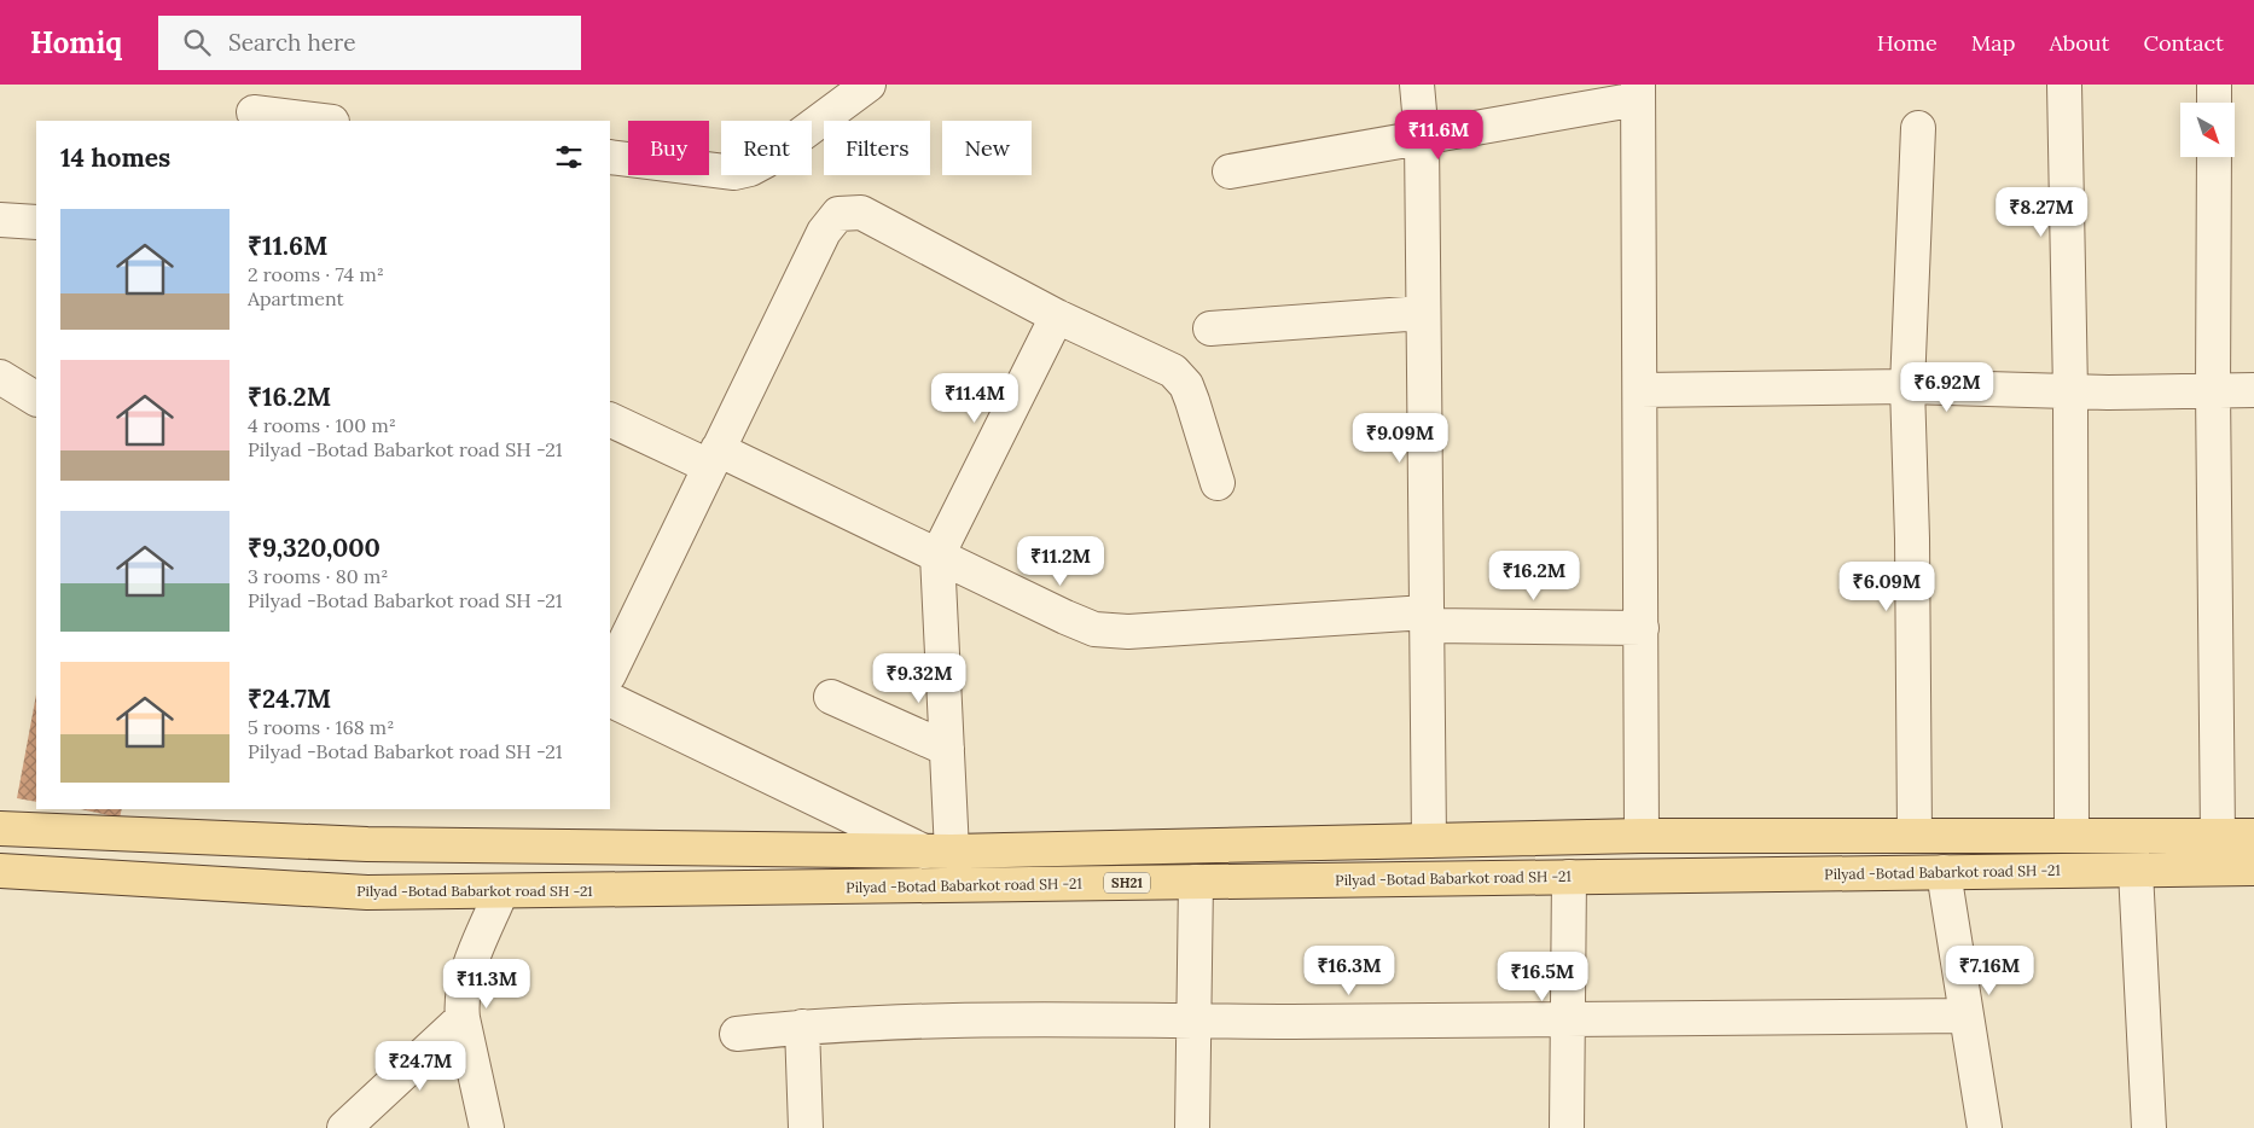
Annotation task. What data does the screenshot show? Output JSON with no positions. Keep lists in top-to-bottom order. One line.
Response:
{"streets":{"main road":["Pilyad -Botad Babarkot road SH -21","SH21"]},"north":"bottom right","page":{"header":"Homiq","search":"Search here","nav":["Home","Map","About","Contact"],"price":["₹11.6M","₹8.27M","₹6.92M","₹11.4M","₹9.09M","₹11.2M","₹16.2M","₹6.09M","₹9.32M","₹16.3M","₹7.16M","₹16.5M","₹11.3M","₹24.7M"],"chip":["Buy","Rent","Filters","New"],"heading":"14 homes","list":[{"name":"₹11.6M","note":"2 rooms · 74 m² · Apartment"},{"name":"₹16.2M","note":"4 rooms · 100 m² · Pilyad -Botad Babarkot road SH -21"},{"name":"₹9,320,000","note":"3 rooms · 80 m² · Pilyad -Botad Babarkot road SH -21"},{"name":"₹24.7M","note":"5 rooms · 168 m² · Pilyad -Botad Babarkot road SH -21"}]}}
